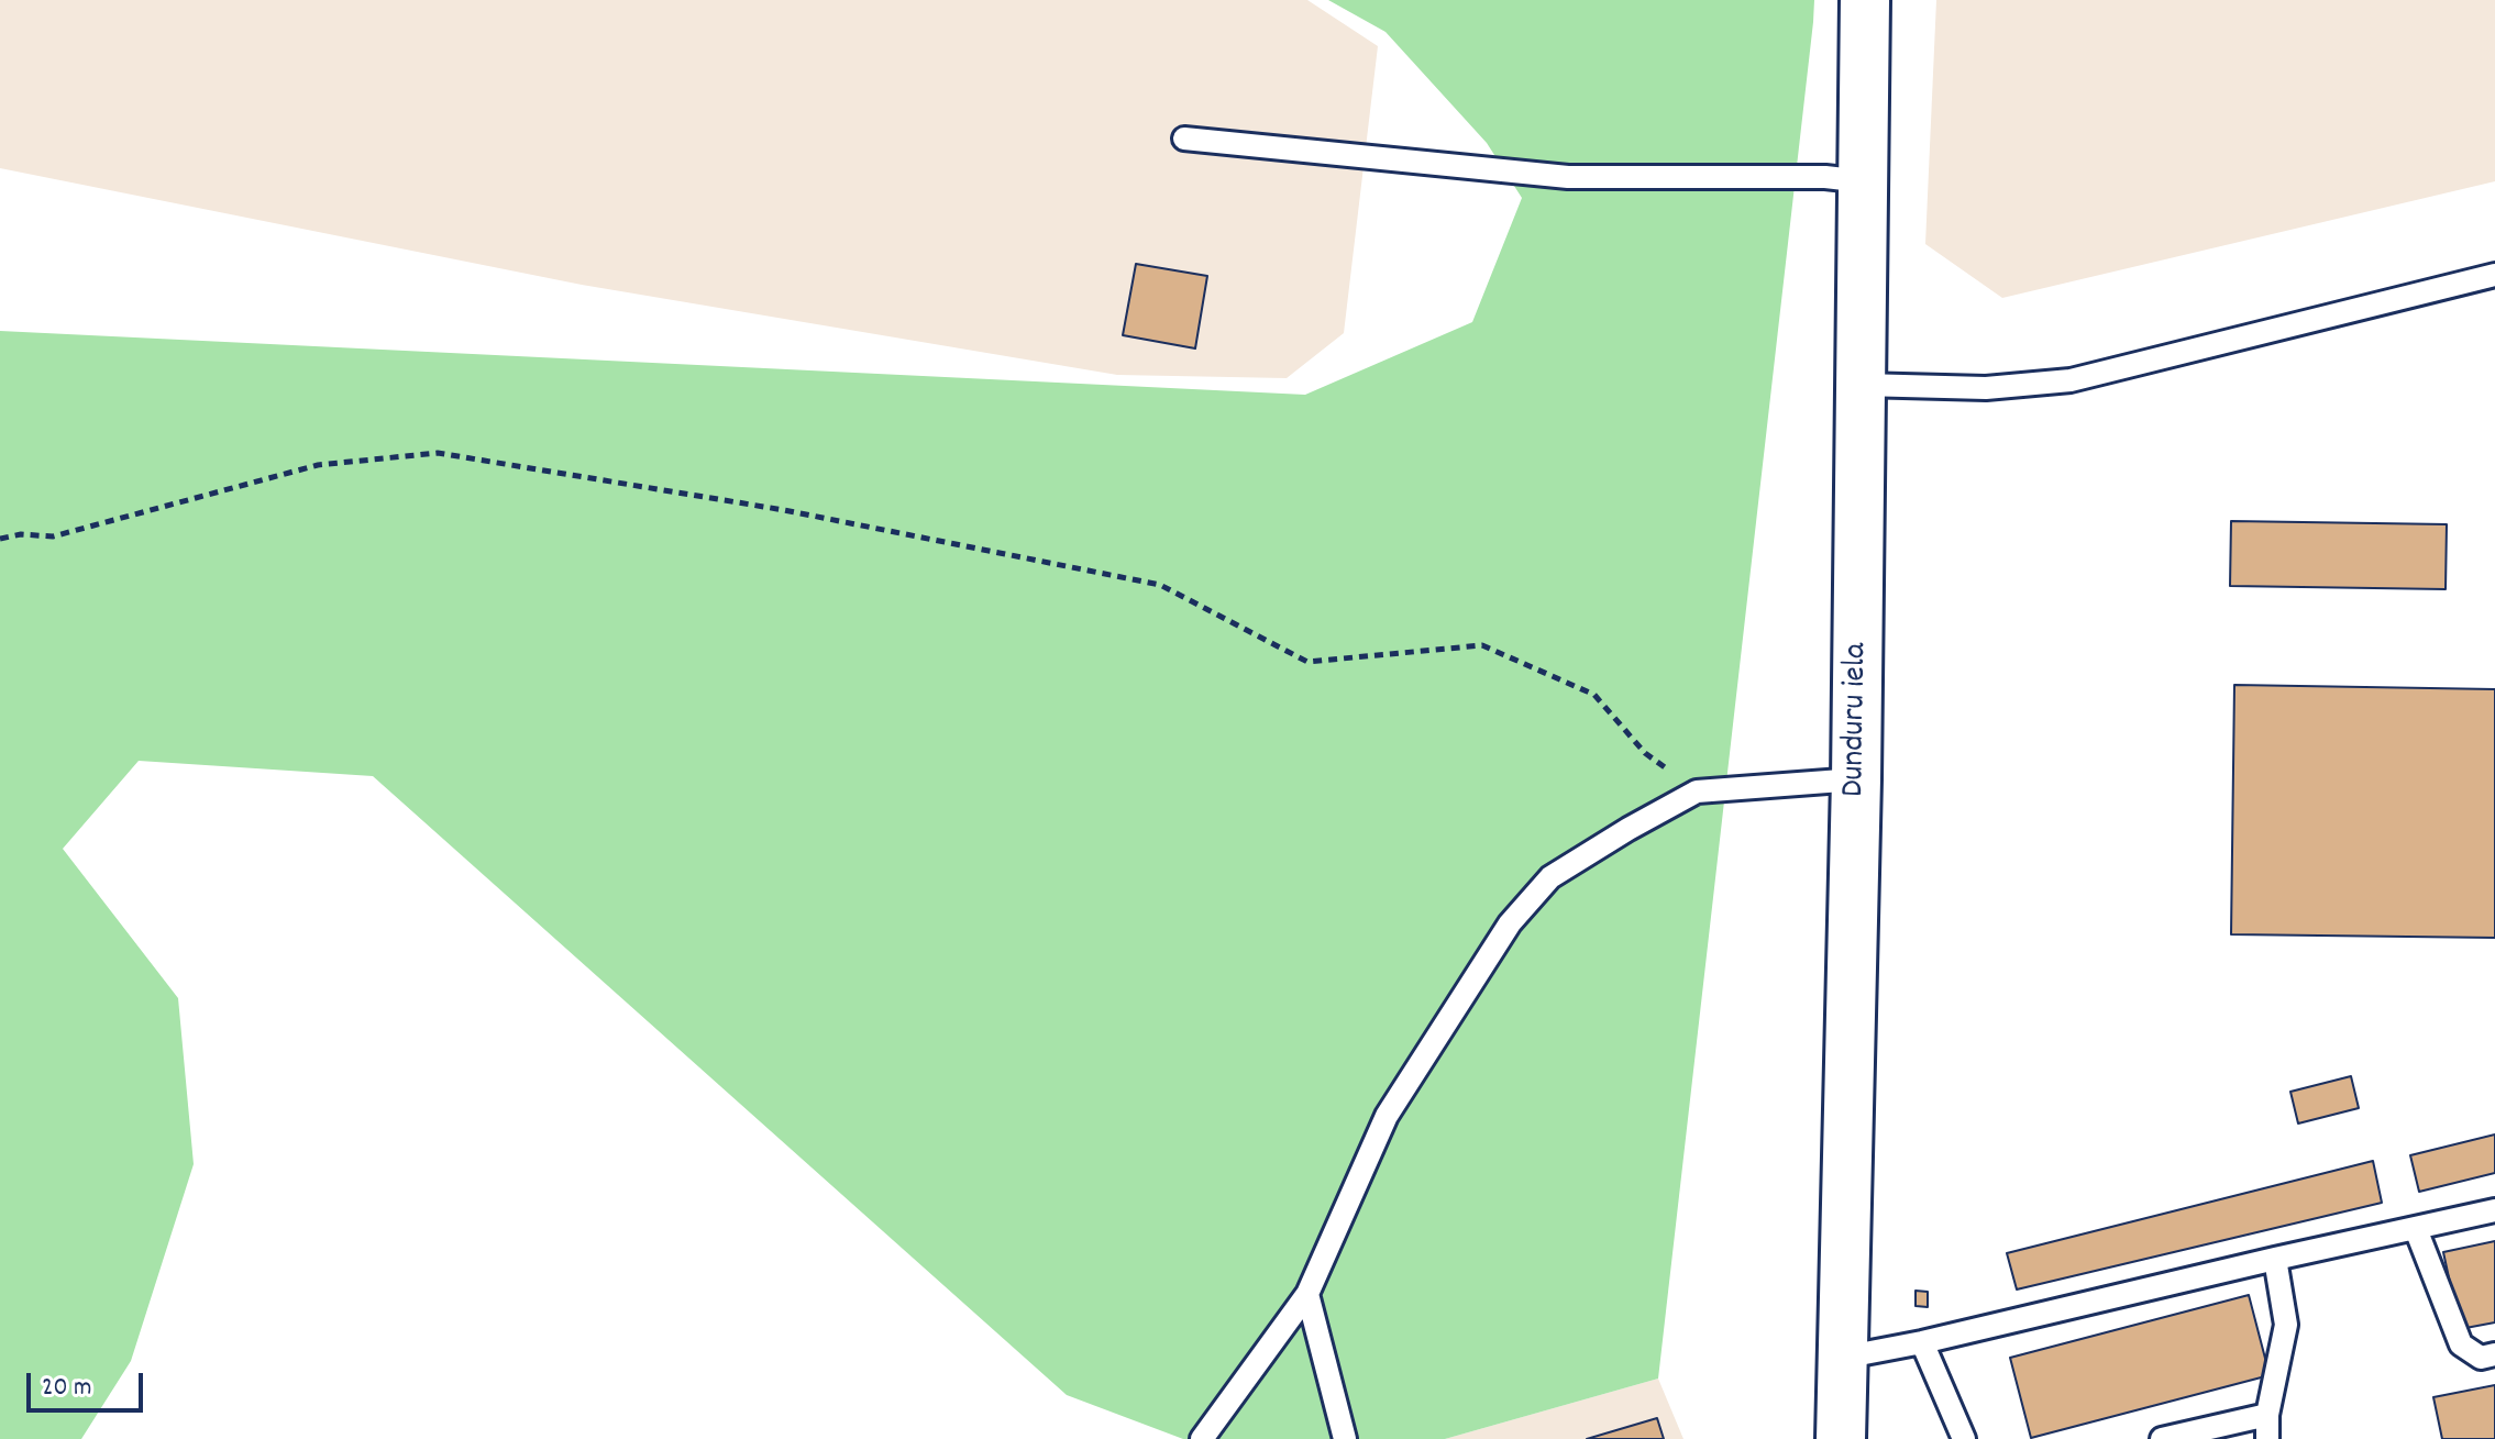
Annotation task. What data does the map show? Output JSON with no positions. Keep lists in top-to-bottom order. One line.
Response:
{"streets":{"street":["Dunduru iela"]},"scale_bar":"20 m"}
